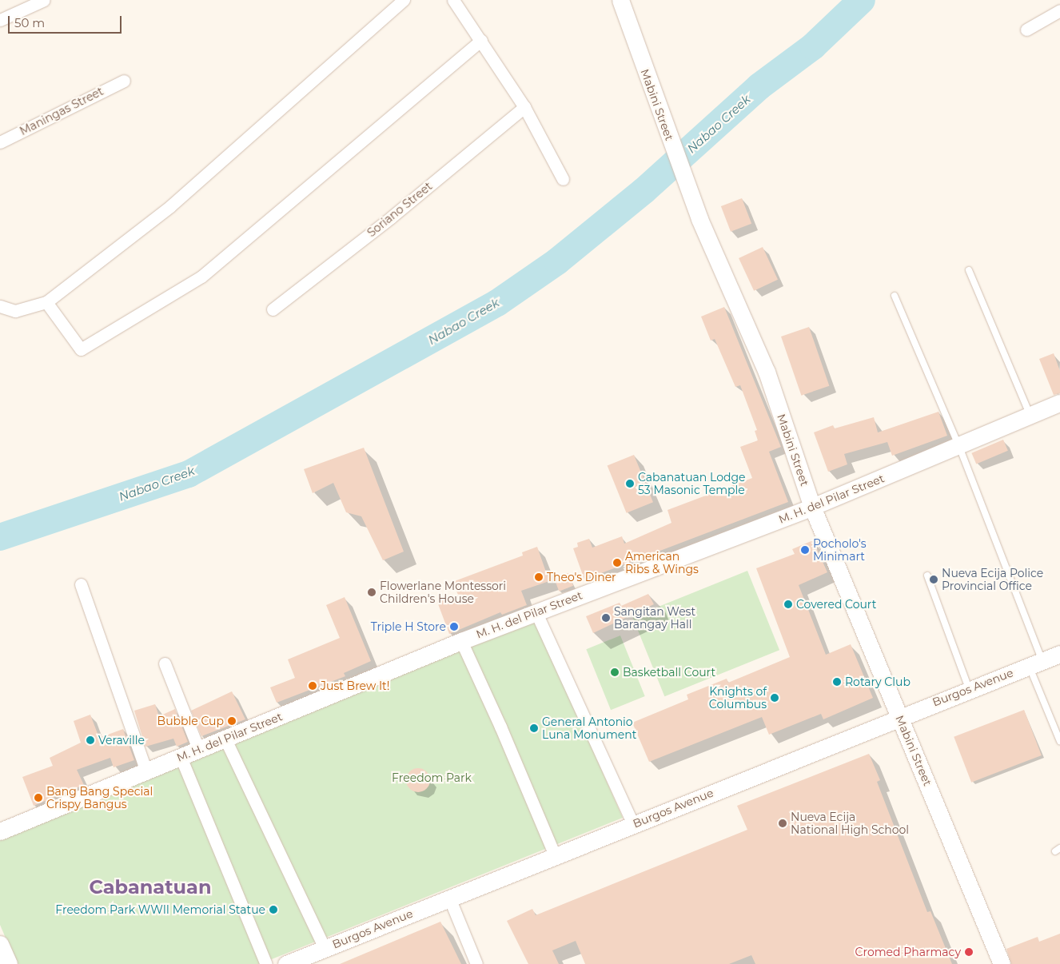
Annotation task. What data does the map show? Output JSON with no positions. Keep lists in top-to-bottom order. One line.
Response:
{"streets":{"main road":["Mabini Street","M. H. del Pilar Street","Burgos Avenue"],"street":["Maningas Street","Soriano Street"]},"crossings":[["Mabini Street","M. H. del Pilar Street"],["Mabini Street","Burgos Avenue"]],"districts":["Cabanatuan"],"water":["Nabao Creek"],"parks":["Freedom Park"],"places":["Cabanatuan Lodge 53 Masonic Temple","Pocholo's Minimart","American Ribs & Wings","Theo's Diner","Nueva Ecija Police Provincial Office","Flowerlane Montessori Children's House","Covered Court","Sangitan West Barangay Hall","Triple H Store","Basketball Court","Rotary Club","Just Brew It!","Knights of Columbus","Bubble Cup","General Antonio Luna Monument","Veraville","Bang Bang Special Crispy Bangus","Nueva Ecija National High School","Freedom Park WWII Memorial Statue","Cromed Pharmacy"],"scale_bar":"50 m"}
